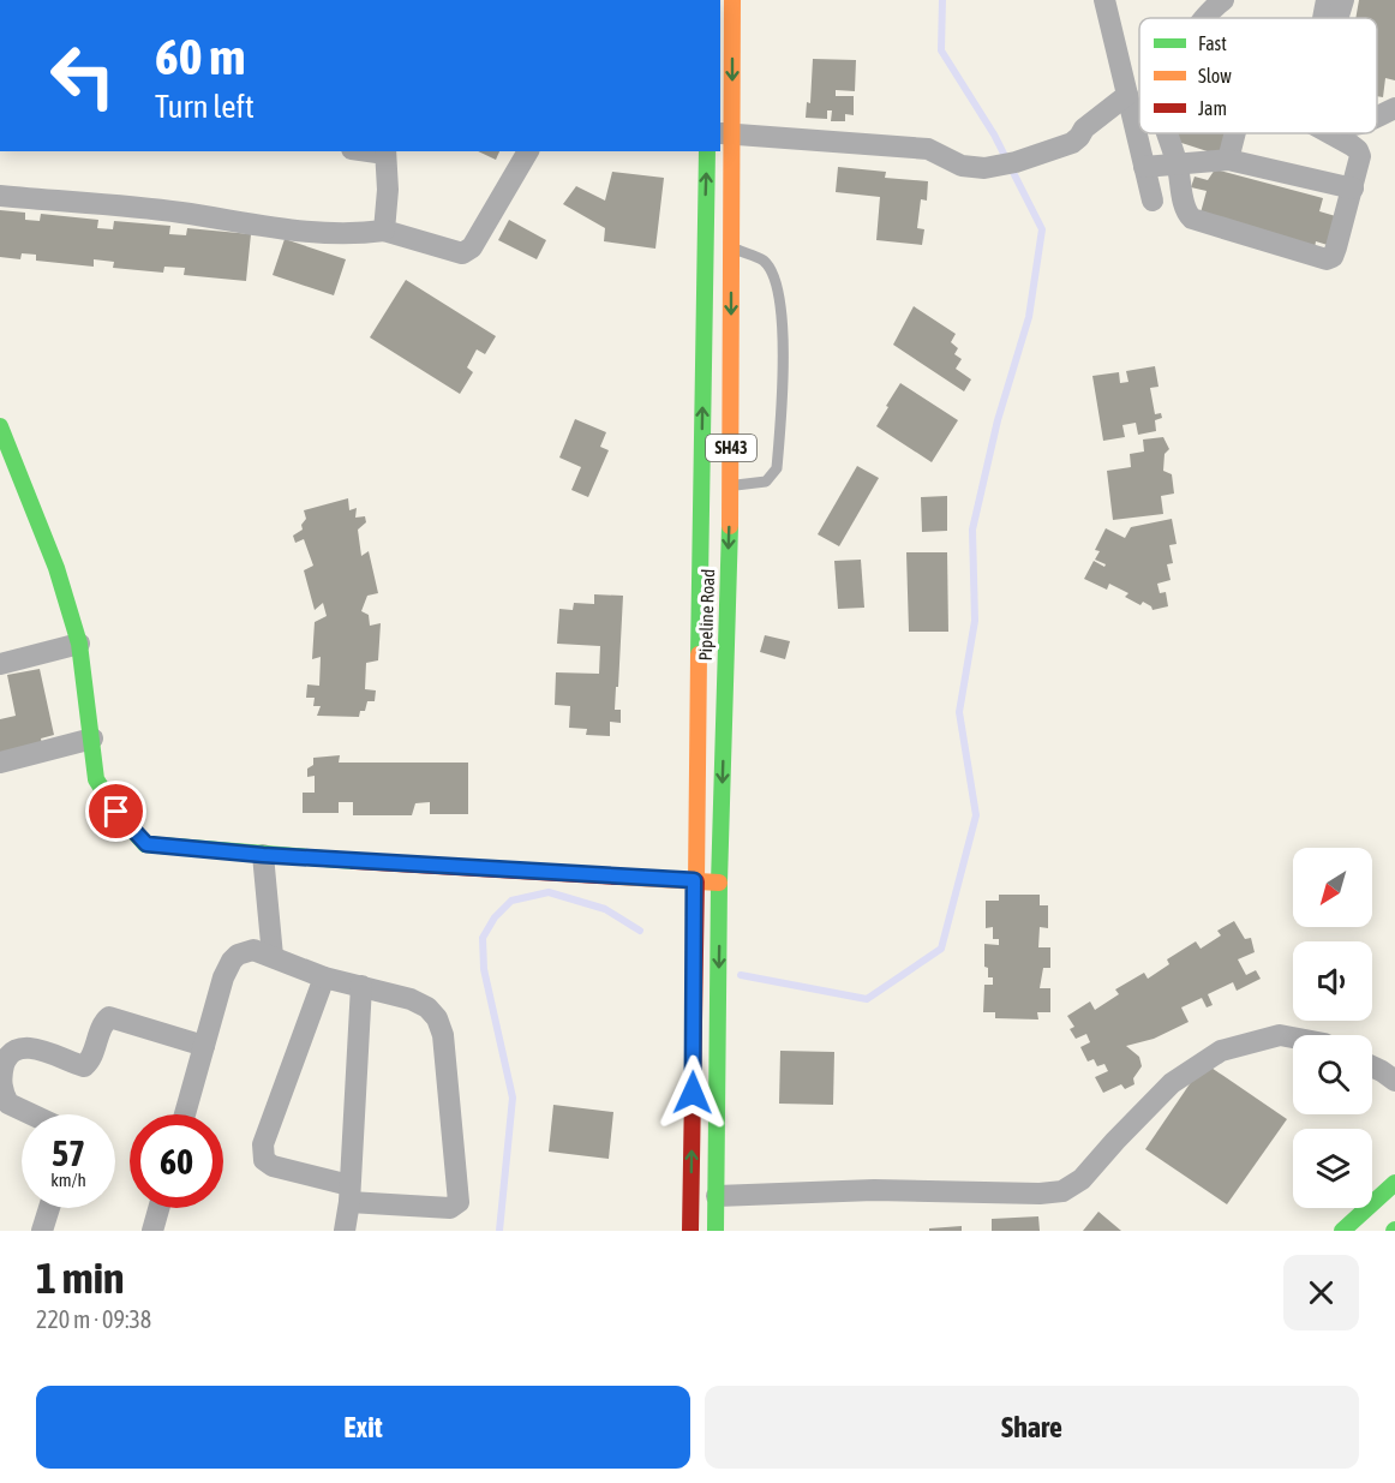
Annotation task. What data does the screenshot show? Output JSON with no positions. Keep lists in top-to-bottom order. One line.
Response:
{"streets":{"main road":["SH43","Pipeline Road"]},"legend":["Fast","Slow","Jam"],"north":"bottom left","page":{"turn":["60 m","Turn left"],"speed":"57 km/h","limit":"60","heading":["1 min","220 m · 09:38"],"buttons":["Exit","Share"]}}
